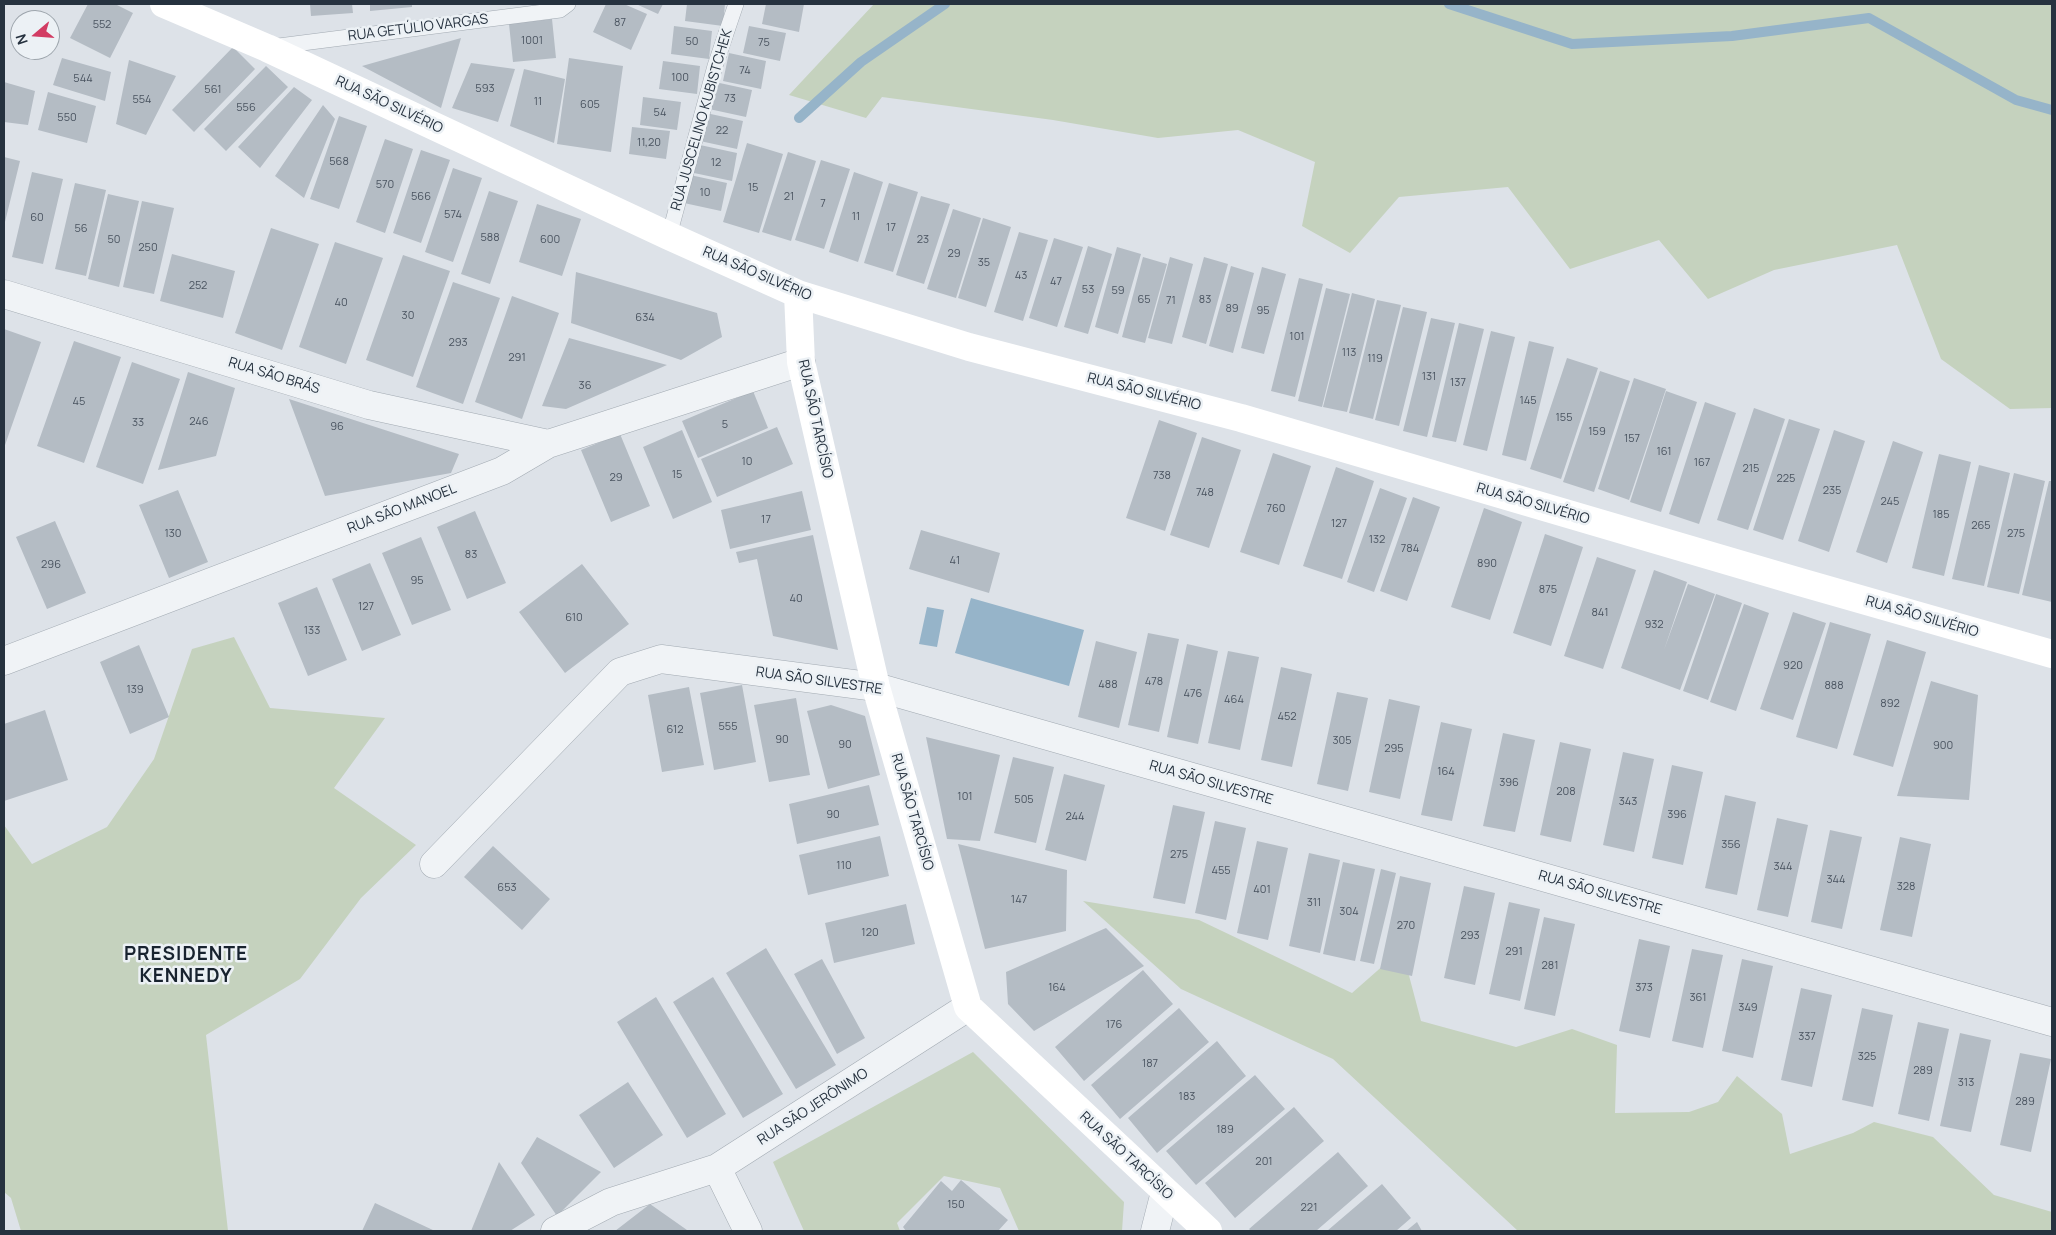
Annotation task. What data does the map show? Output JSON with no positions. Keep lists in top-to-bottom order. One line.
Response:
{"streets":{"street":["RUA SÃO SILVÉRIO","RUA SÃO BRÁS","RUA SÃO TARCÍSIO","RUA SÃO MANOEL","RUA SÃO SILVESTRE","RUA SÃO JERÔNIMO"],"lane":["RUA GETÚLIO VARGAS","RUA JUSCELINO KUBISTCHEK"]},"crossings":[["RUA GETÚLIO VARGAS","RUA SÃO SILVÉRIO"],["RUA SÃO SILVÉRIO","RUA JUSCELINO KUBISTCHEK"],["RUA SÃO SILVÉRIO","RUA SÃO TARCÍSIO"],["RUA SÃO BRÁS","RUA SÃO MANOEL"],["RUA SÃO TARCÍSIO","RUA SÃO MANOEL"],["RUA SÃO TARCÍSIO","RUA SÃO SILVESTRE"],["RUA SÃO TARCÍSIO","RUA SÃO JERÔNIMO"]],"districts":["PRESIDENTE KENNEDY"],"house_numbers":["87","552","1001","50","75","74","100","544","593","561","73","554","11","605","556","54","550","22","11,20","568","12","570","15","10","566","21","7","574","11","60","17","56","588","50","600","23","250","29","35","43","47","252","53","59","65","83","71","40","89","95","30","634","101","293","113","291","119","131","137","36","145","45","155","246","33","5","96","159","157","161","10","167","215","15","738","29","225","235","748","245","760","185","17","127","265","130","275","132","784","83","41","890","296","95","875","40","127","841","610","932","133","920","478","488","888","139","476","464","892","452","555","612","90","305","90","900","295","164","396","208","101","505","343","90","396","244","356","275","110","344","455","344","328","653","401","147","311","304","270","120","293","291","281","164","373","361","349","176","337","325","187","289","313","183","289","189","201","150","221"],"north":"left"}
